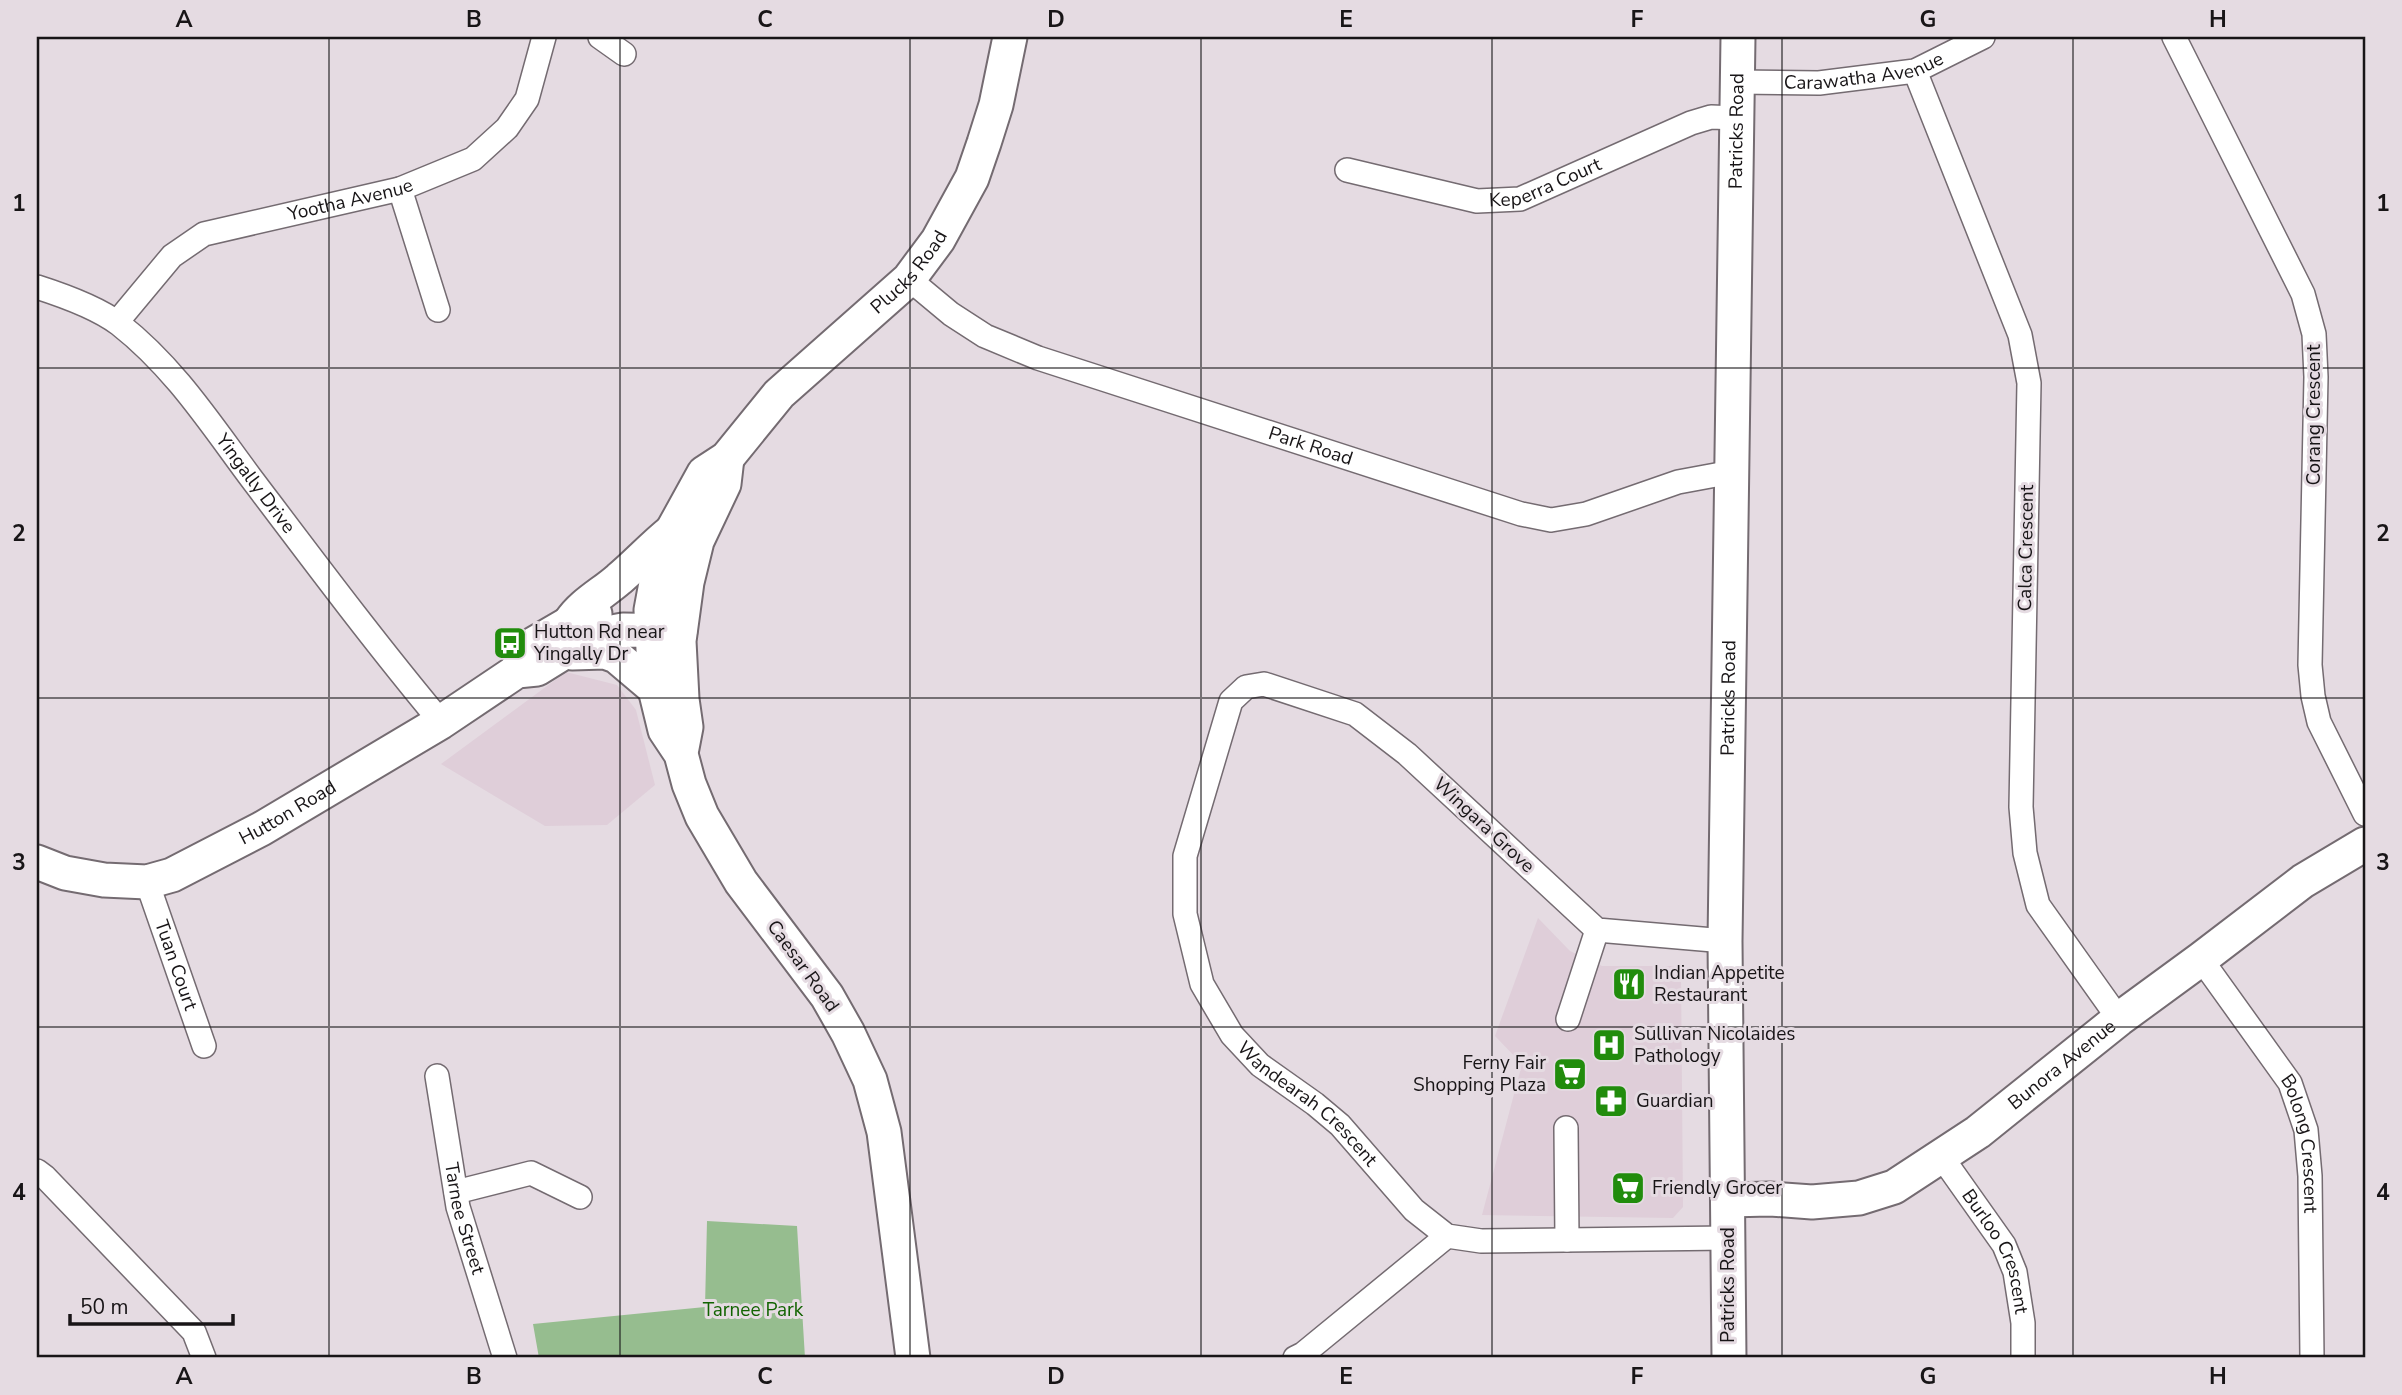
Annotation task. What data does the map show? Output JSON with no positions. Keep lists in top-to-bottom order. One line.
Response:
{"streets":{"street":["Carawatha Avenue","Patricks Road","Keperra Court","Yootha Avenue","Plucks Road","Corang Crescent","Park Road","Yingally Drive","Calca Crescent","Hutton Road","Wingara Grove","Tuan Court","Caesar Road","Bunora Avenue","Wandearah Crescent","Bolong Crescent","Tarnee Street","Burloo Crescent"]},"crossings":[["Carawatha Avenue","Patricks Road"],["Carawatha Avenue","Calca Crescent"],["Patricks Road","Keperra Court"],["Patricks Road","Park Road"],["Patricks Road","Bunora Avenue"],["Yootha Avenue","Yingally Drive"],["Plucks Road","Park Road"],["Plucks Road","Hutton Road"],["Plucks Road","Caesar Road"],["Yingally Drive","Hutton Road"],["Calca Crescent","Bunora Avenue"],["Hutton Road","Tuan Court"],["Hutton Road","Caesar Road"],["Wingara Grove","Wandearah Crescent"],["Bunora Avenue","Bolong Crescent"],["Bunora Avenue","Burloo Crescent"]],"parks":["Tarnee Park"],"places":{"bus stop":["Hutton Rd near Yingally Dr"],"restaurant":["Indian Appetite Restaurant"],"hospital":["Sullivan Nicolaides Pathology"],"supermarket":["Ferny Fair Shopping Plaza","Friendly Grocer"],"pharmacy":["Guardian"]},"scale_bar":"50 m","grid":{"columns":["A","B","C","D","E","F","G","H"],"rows":["1","2","3","4"]}}
